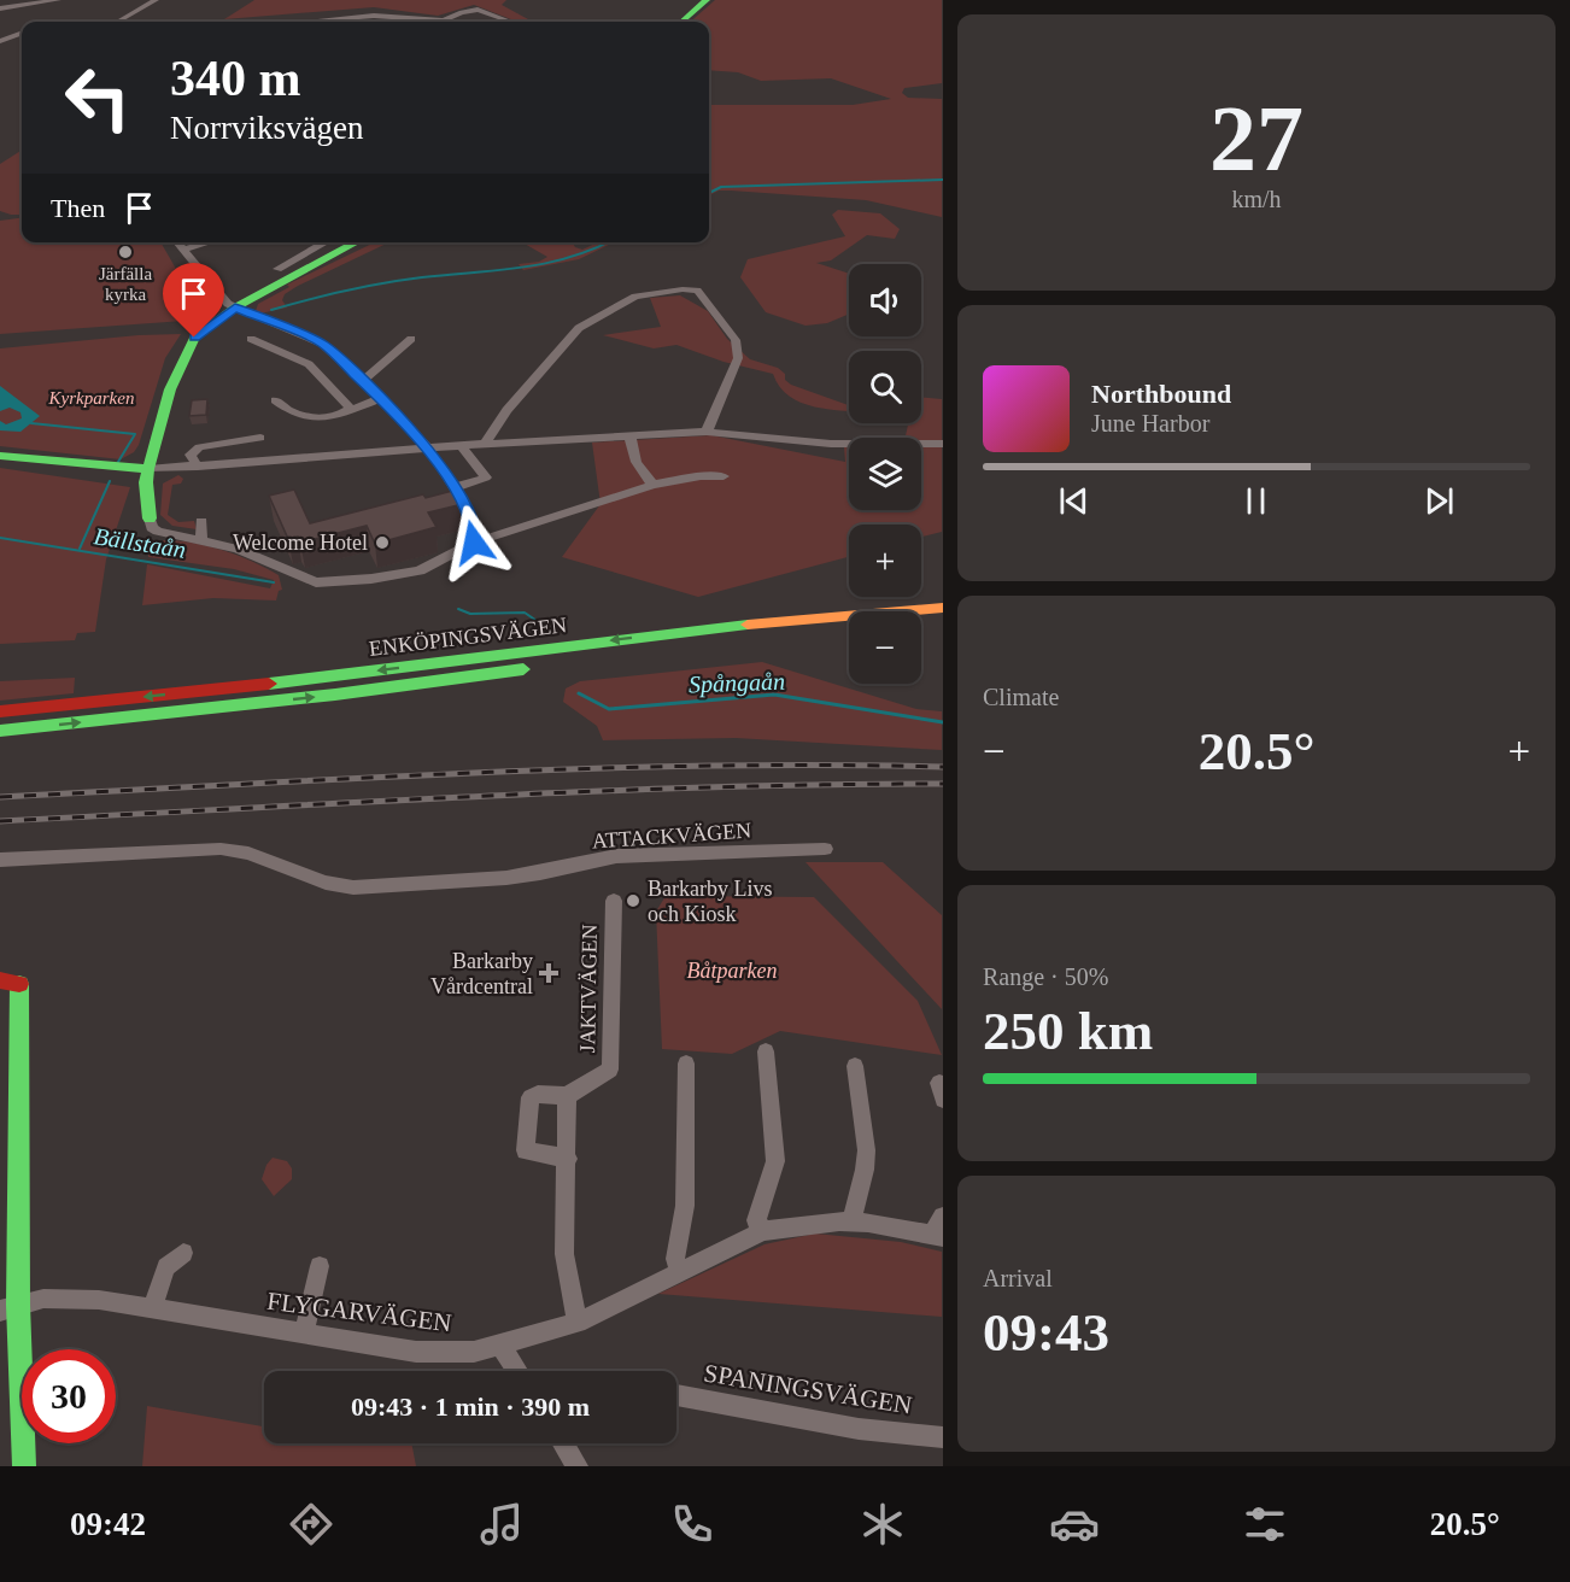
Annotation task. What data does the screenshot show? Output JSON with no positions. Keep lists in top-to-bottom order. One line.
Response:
{"streets":{"main road":["ENKÖPINGSVÄGEN"],"street":["ATTACKVÄGEN","JAKTVÄGEN","FLYGARVÄGEN","SPANINGSVÄGEN"]},"water":["Bällstaån","Spångaån"],"parks":["Kyrkparken","Båtparken"],"places":{"other":["Järfälla kyrka","Welcome Hotel","Barkarby Livs och Kiosk"],"health":["Barkarby Vårdcentral"]},"page":{"tile":[["27","km/h"],"Climate",["Range · 50%","250 km"],["Arrival","09:43"]],"turn":["340 m","Norrviksvägen"],"then":"Then","map_buttons":["+","−"],"song":["Northbound","June Harbor"],"heat":["−","20.5°","+"],"limit":"30","trip":"09:43 · 1 min · 390 m","tabs":["09:42","20.5°"]}}
